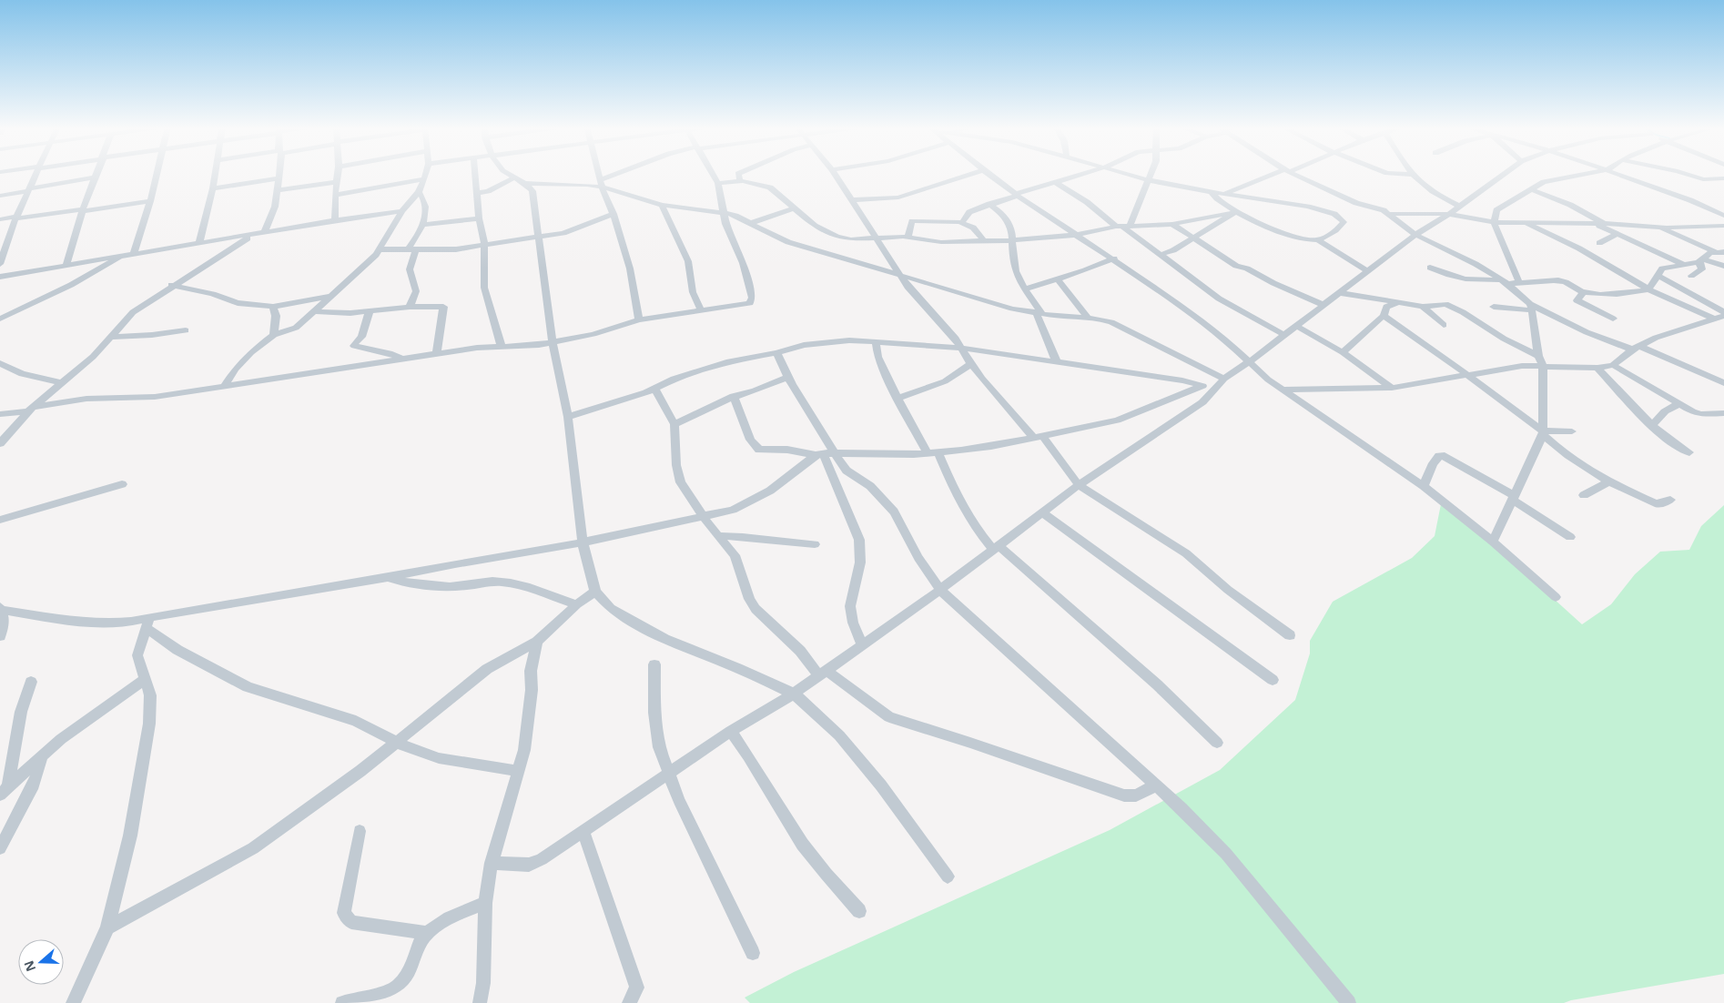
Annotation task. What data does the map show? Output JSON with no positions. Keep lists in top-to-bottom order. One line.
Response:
{"north":"left"}
